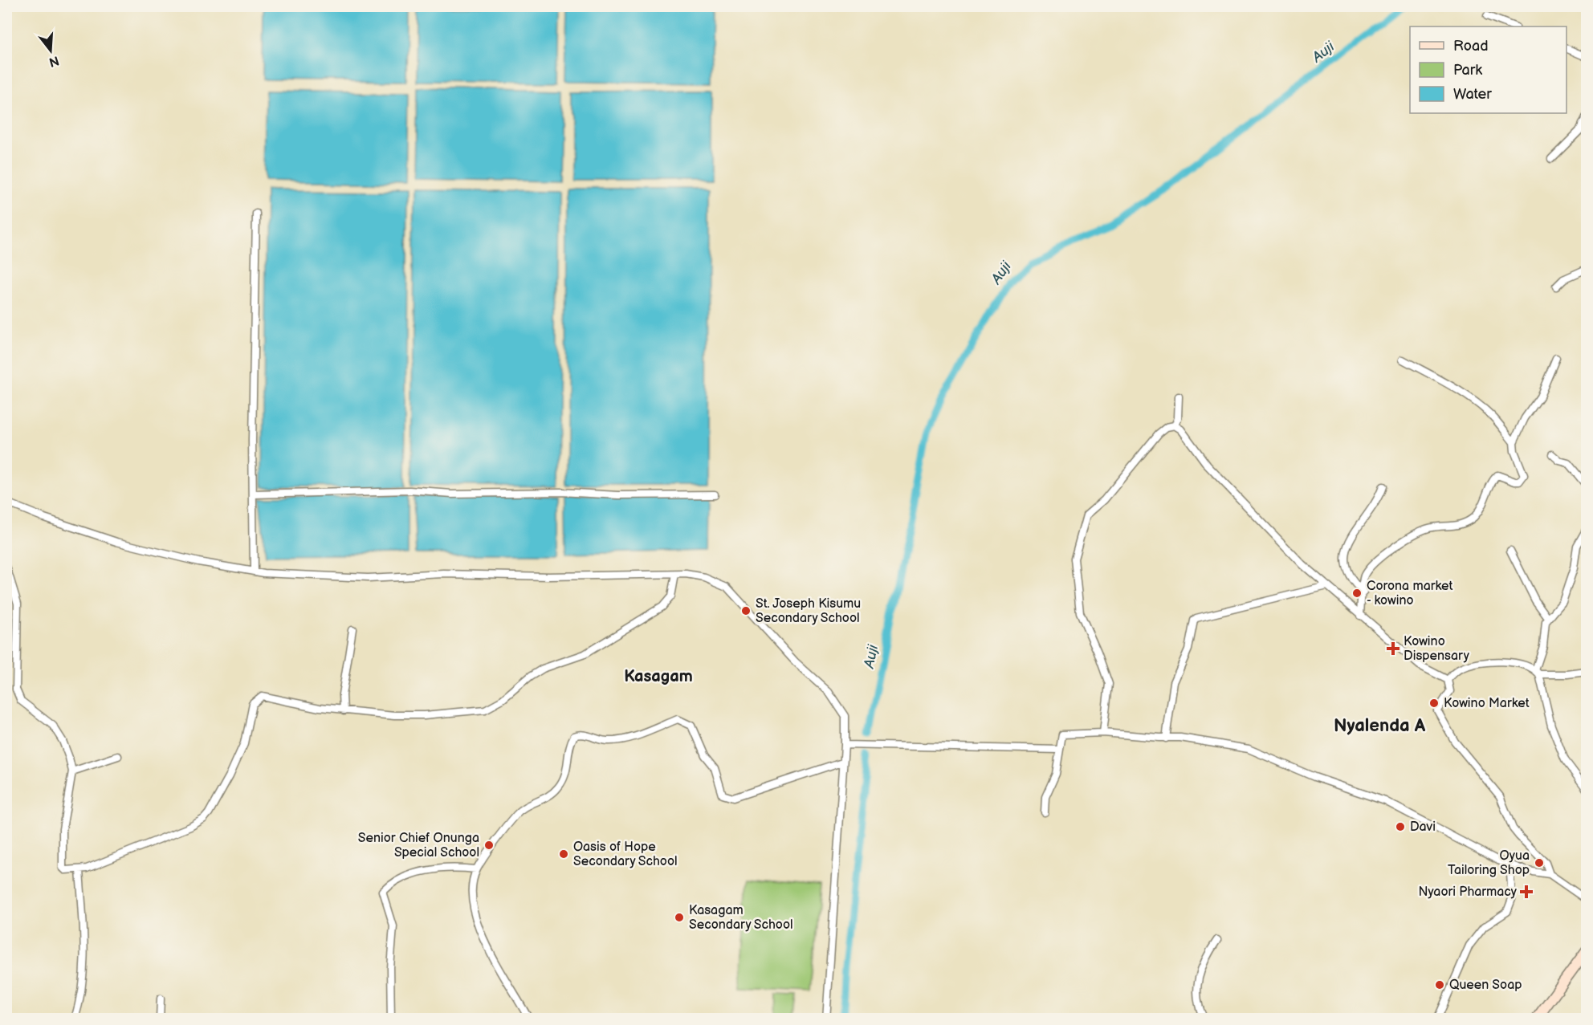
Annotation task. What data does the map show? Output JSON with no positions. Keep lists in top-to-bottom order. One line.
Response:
{"districts":["Kasagam","Nyalenda A"],"water":["Auji"],"places":{"other":["Corona market - kowino","St. Joseph Kisumu Secondary School","Kowino Market","Davi","Senior Chief Onunga Special School","Oasis of Hope Secondary School","Oyua Tailoring Shop","Kasagam Secondary School","Queen Soap"],"health":["Kowino Dispensary","Nyaori Pharmacy"]},"legend":["Road","Park","Water"],"north":"bottom"}
